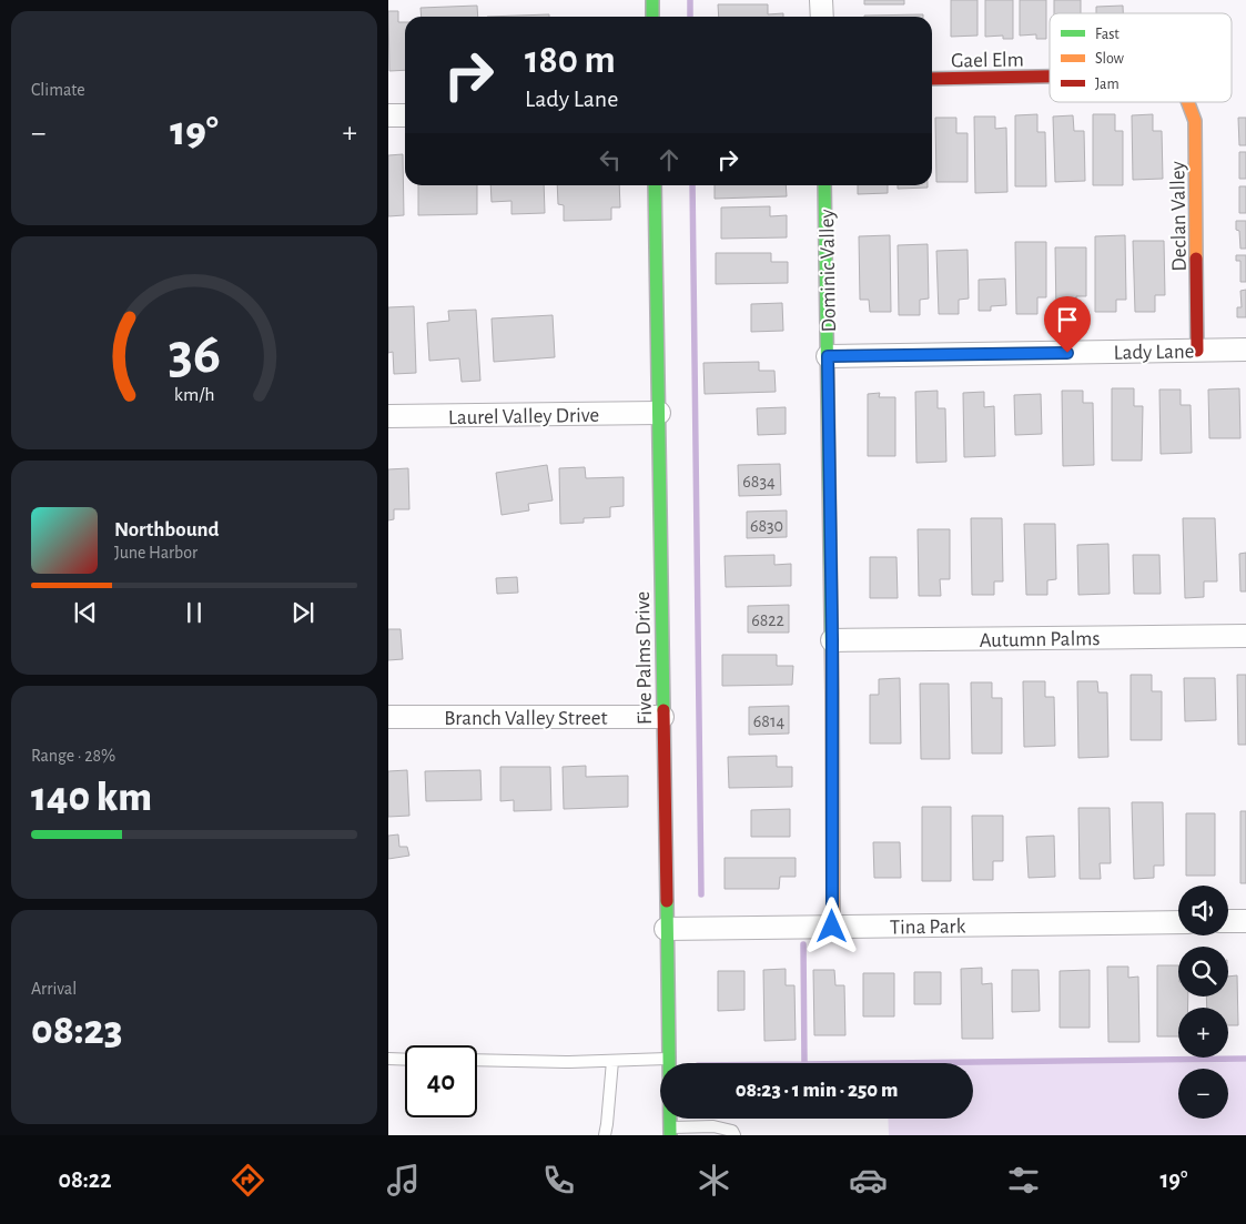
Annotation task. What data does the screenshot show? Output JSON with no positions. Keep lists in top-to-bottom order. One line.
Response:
{"streets":{"street":["Gael Elm","Declan Valley","Dominic Valley","Lady Lane","Laurel Valley Drive","Autumn Palms","Five Palms Drive","Branch Valley Street","Tina Park"]},"crossings":[["Declan Valley","Lady Lane"],["Dominic Valley","Lady Lane"],["Dominic Valley","Autumn Palms"],["Dominic Valley","Tina Park"],["Laurel Valley Drive","Five Palms Drive"],["Five Palms Drive","Branch Valley Street"],["Five Palms Drive","Tina Park"]],"house_numbers":["6834","6830","6822","6814"],"legend":["Fast","Slow","Jam"],"page":{"tile":["Climate",["Range · 28%","140 km"],["Arrival","08:23"]],"turn":["180 m","Lady Lane"],"heat":["−","19°","+"],"song":["Northbound","June Harbor"],"map_buttons":["+","−"],"limit":"40","trip":"08:23 · 1 min · 250 m","tabs":["08:22","19°"],"gauge":["36","km/h"]}}
